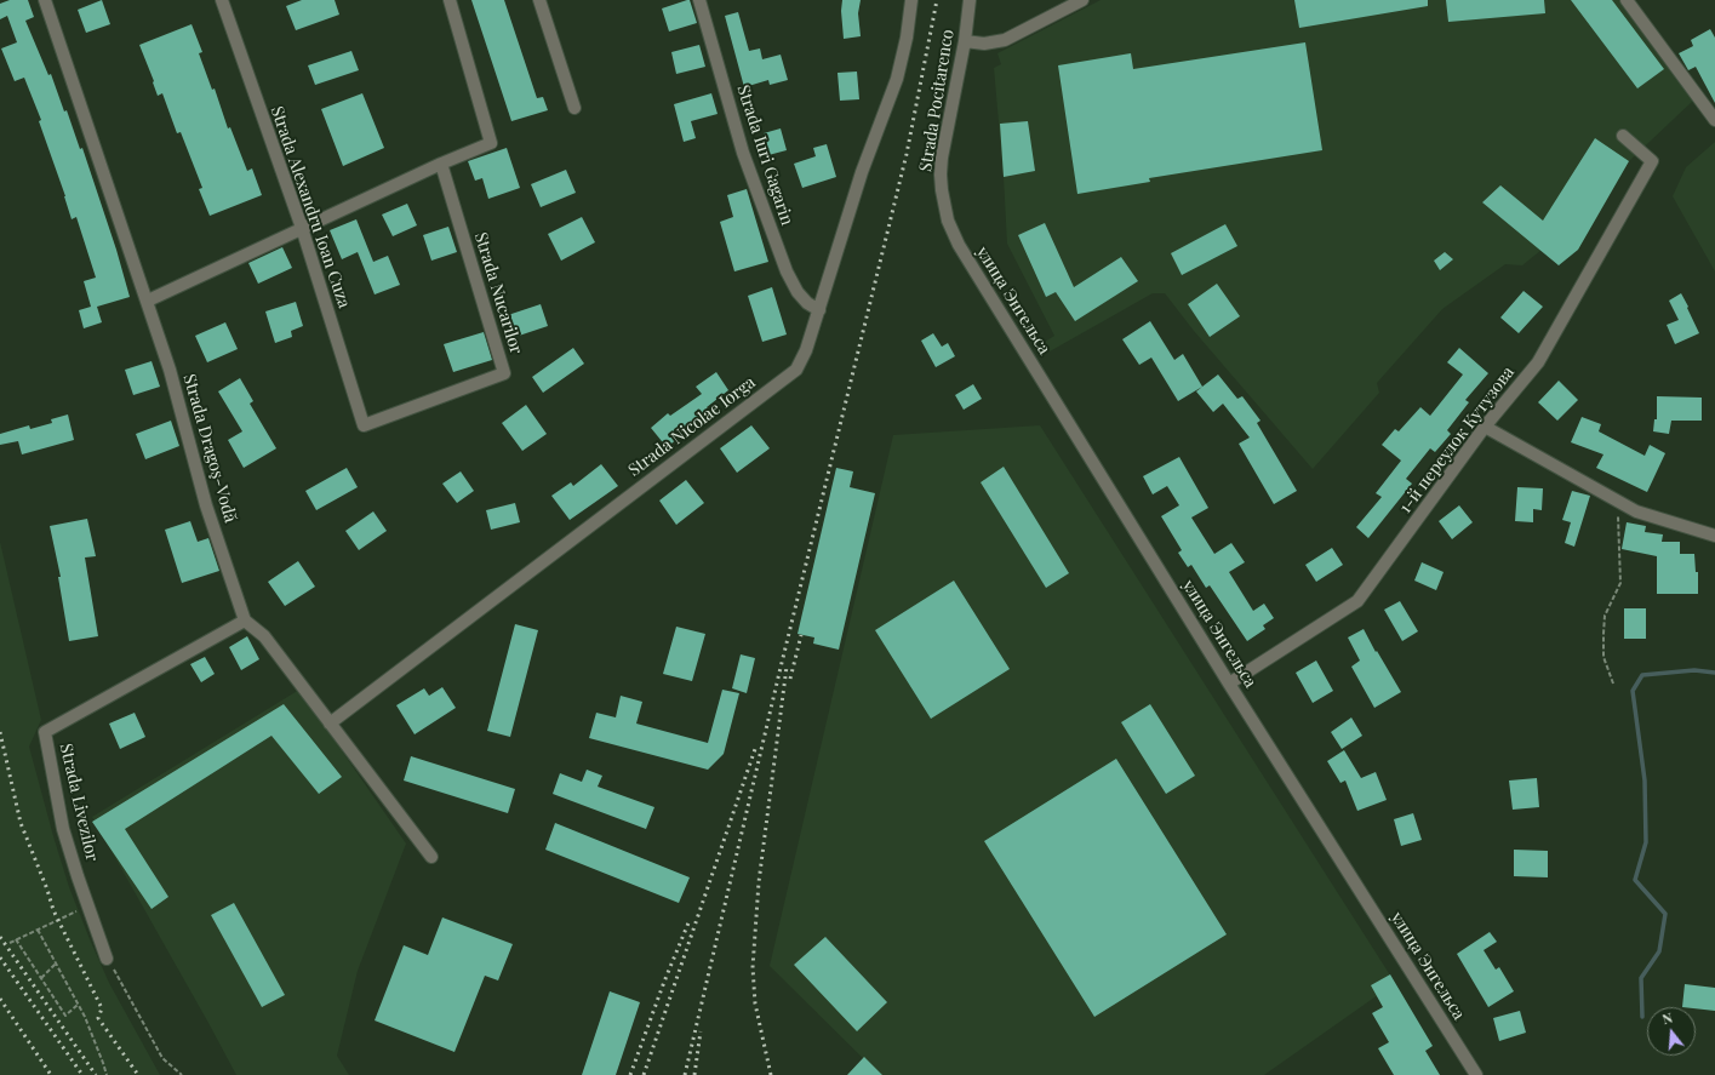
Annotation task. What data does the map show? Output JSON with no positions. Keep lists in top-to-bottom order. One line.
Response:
{"streets":{"street":["Strada Pocitarenco","Strada Iuri Gagarin","Strada Alexandru Ioan Cuza","Strada Nucarilor","улица Энгельса","Strada Nicolae Iorga","1-й переулок Кутузова","Strada Dragoş-Vodă","Strada Livezilor"]},"crossings":[["Strada Pocitarenco","улица Энгельса"],["Strada Iuri Gagarin","Strada Nicolae Iorga"],["Strada Alexandru Ioan Cuza","Strada Nucarilor"],["улица Энгельса","1-й переулок Кутузова"],["Strada Dragoş-Vodă","Strada Livezilor"]],"north":"top"}
